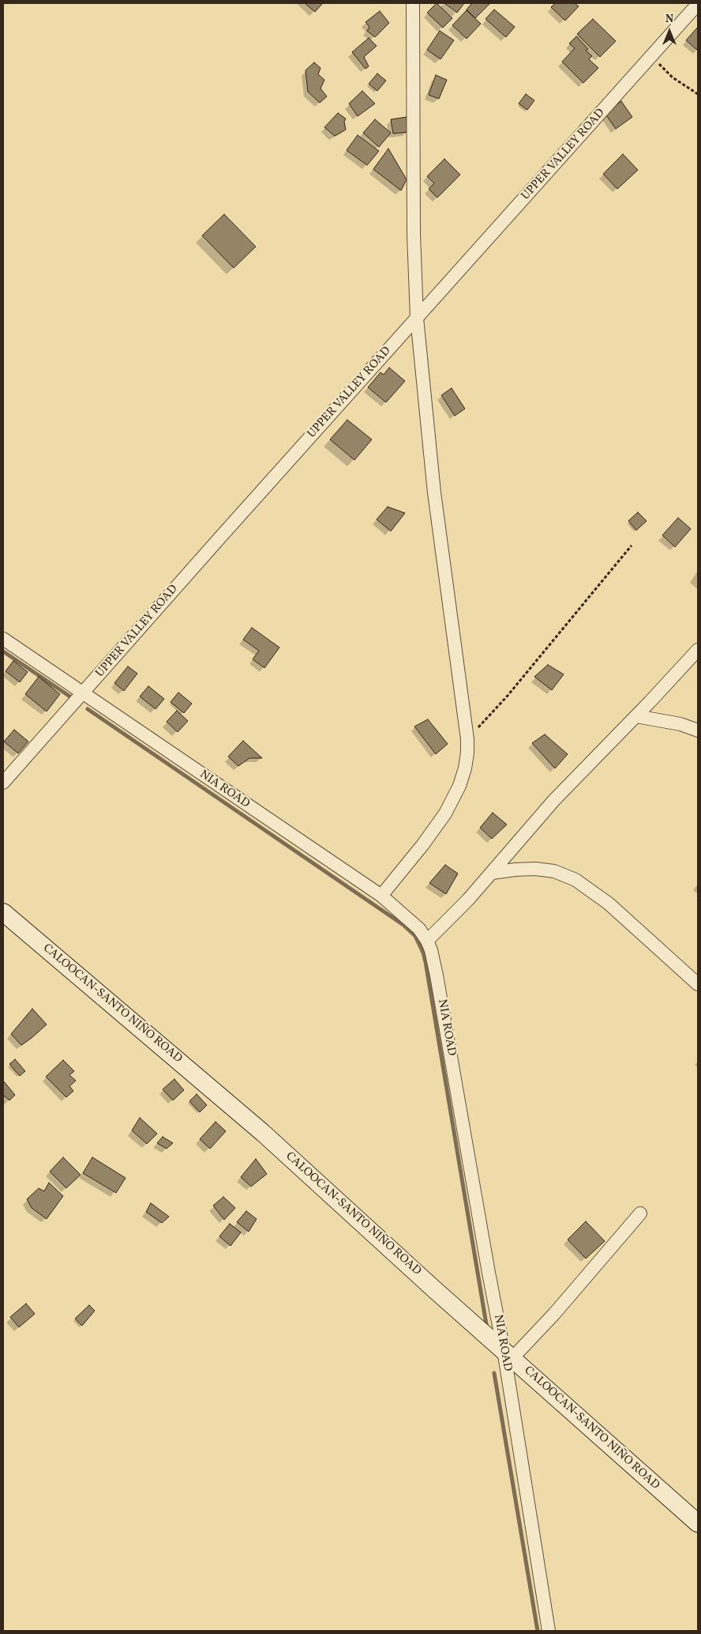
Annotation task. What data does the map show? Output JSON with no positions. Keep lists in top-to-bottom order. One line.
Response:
{"streets":{"street":["UPPER VALLEY ROAD","NIA ROAD","CALOOCAN-SANTO NIÑO ROAD"]},"crossings":[["UPPER VALLEY ROAD","NIA ROAD"],["NIA ROAD","CALOOCAN-SANTO NIÑO ROAD"]],"north":"top"}
